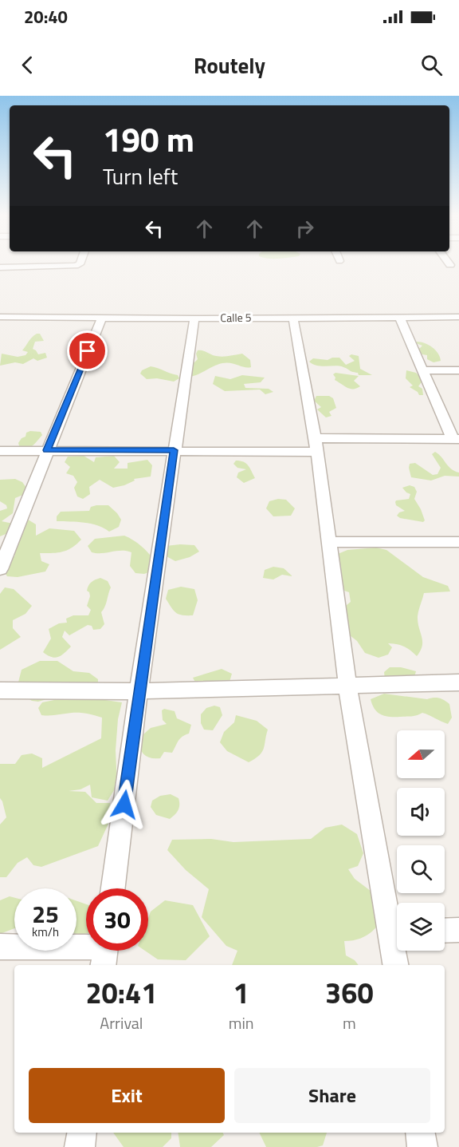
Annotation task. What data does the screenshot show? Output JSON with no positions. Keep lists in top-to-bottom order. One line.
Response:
{"streets":{"street":["Calle 5"]},"north":"left","page":{"status":"20:40","header":"Routely","turn":["190 m","Turn left"],"speed":"25 km/h","limit":"30","eta":["20:41","Arrival","1","min","360","m"],"buttons":["Exit","Share"]}}
